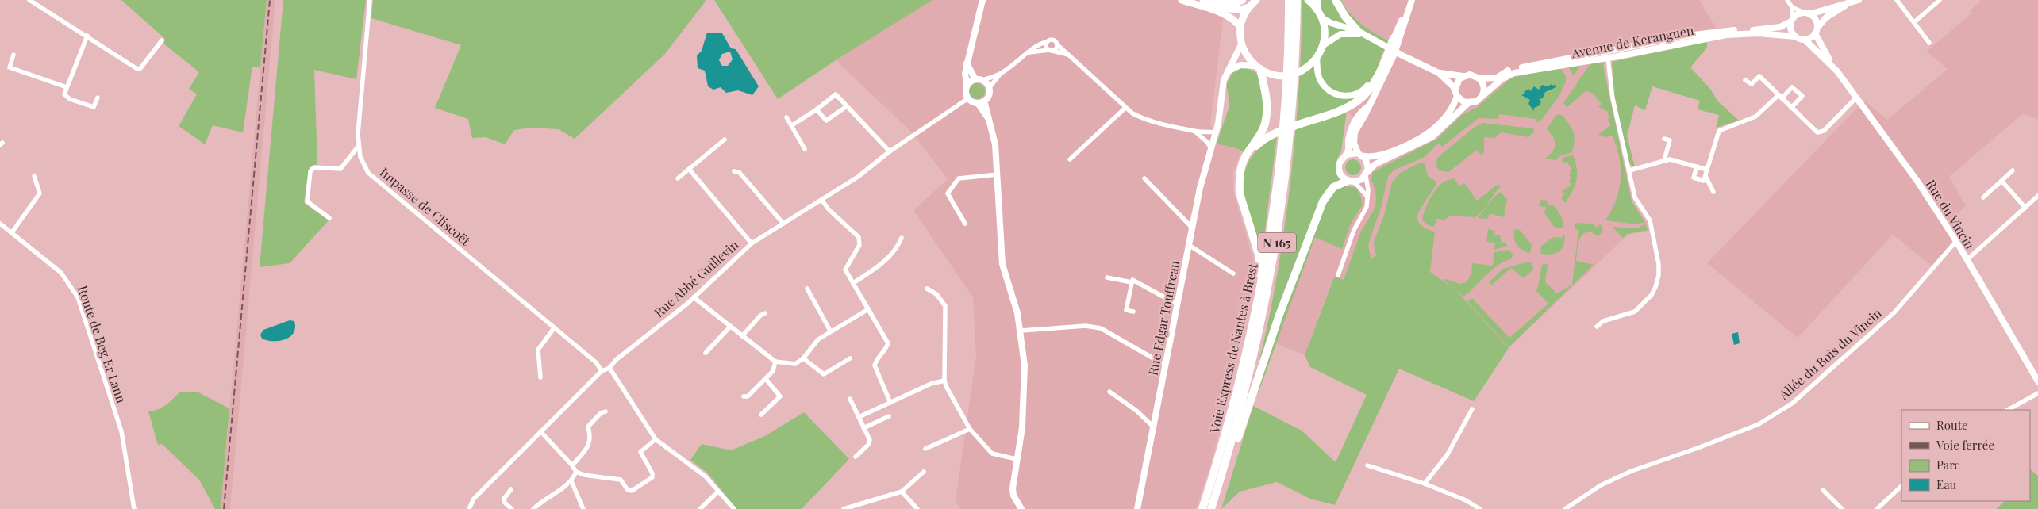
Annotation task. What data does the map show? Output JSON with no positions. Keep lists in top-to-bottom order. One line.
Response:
{"streets":{"highway":["N 165","Voie Express de Nantes à Brest"],"main road":["Avenue de Keranguen","Rue du Vincin","Rue Edgar Touffreau"],"street":["Impasse de Cliscoët","Rue Abbé Guillevin","Route de Beg Er Lann","Allée du Bois du Vincin"]},"crossings":[["Avenue de Keranguen","Rue du Vincin"],["Impasse de Cliscoët","Rue Abbé Guillevin"],["Rue du Vincin","Allée du Bois du Vincin"]],"legend":["Route","Voie ferrée","Parc","Eau"]}
